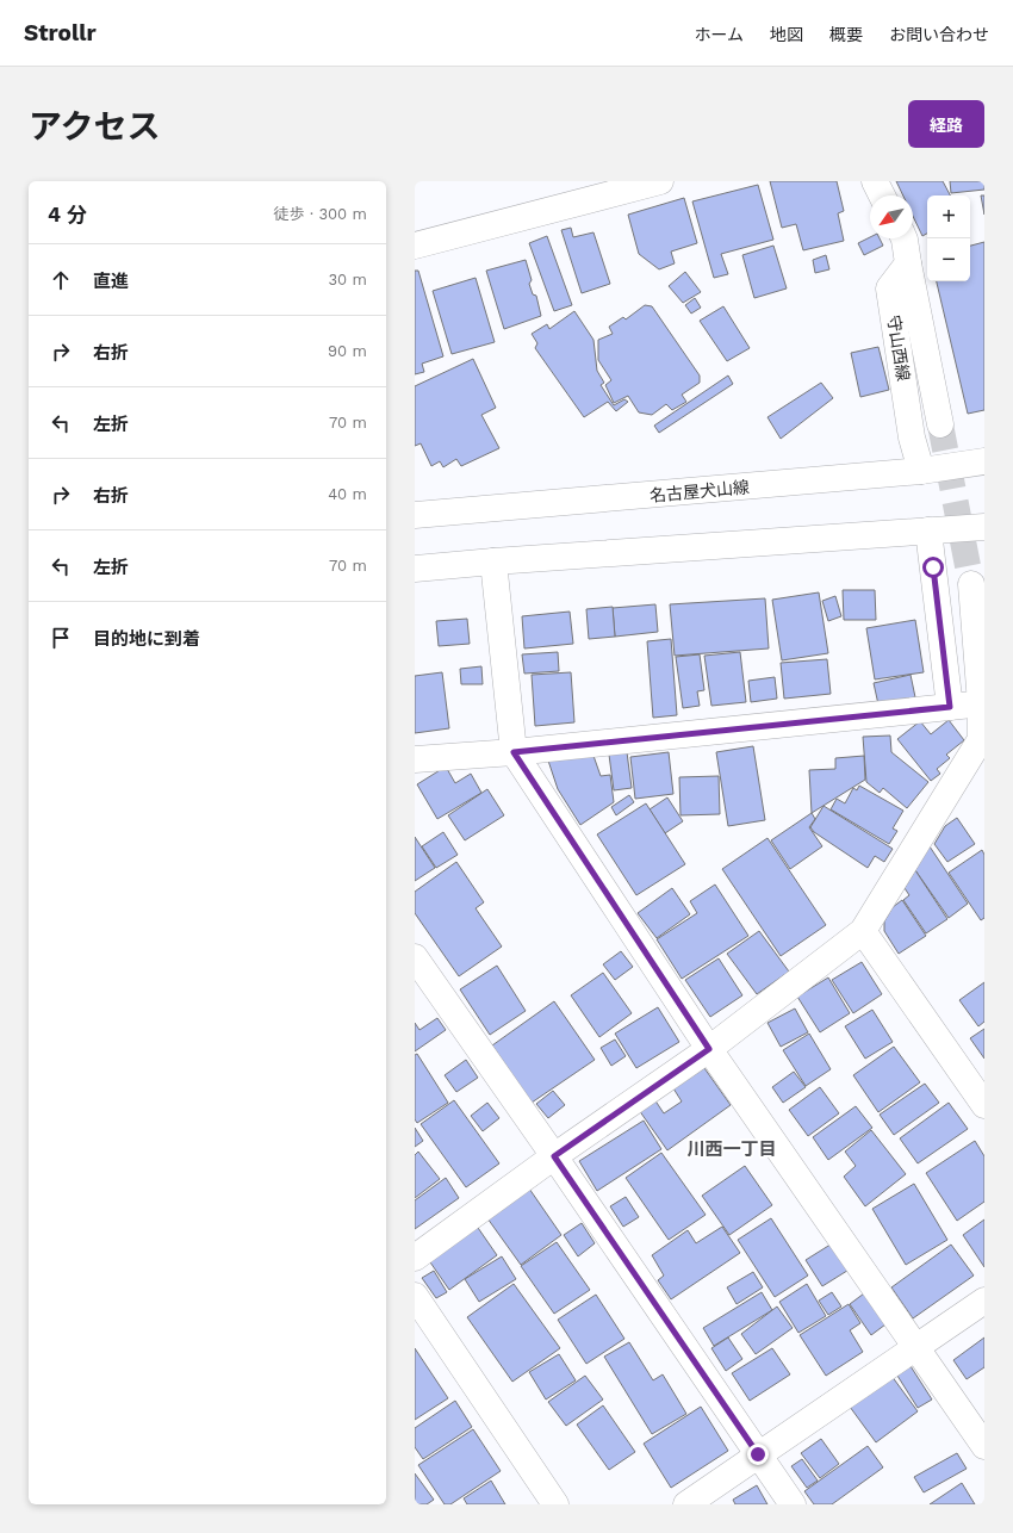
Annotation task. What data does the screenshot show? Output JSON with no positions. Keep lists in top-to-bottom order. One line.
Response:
{"streets":{"street":["守山西線","名古屋犬山線"]},"crossings":[["守山西線","名古屋犬山線"]],"districts":["川西一丁目"],"north":"bottom left","page":{"header":"Strollr","nav":["ホーム","地図","概要","お問い合わせ"],"title":"アクセス","buttons":"経路","heading":["4 分","徒歩 · 300 m"],"map_buttons":["+","−"],"list":[["直進","30 m"],["右折","90 m"],["左折","70 m"],["右折","40 m"],["左折","70 m"],"目的地に到着"]}}
